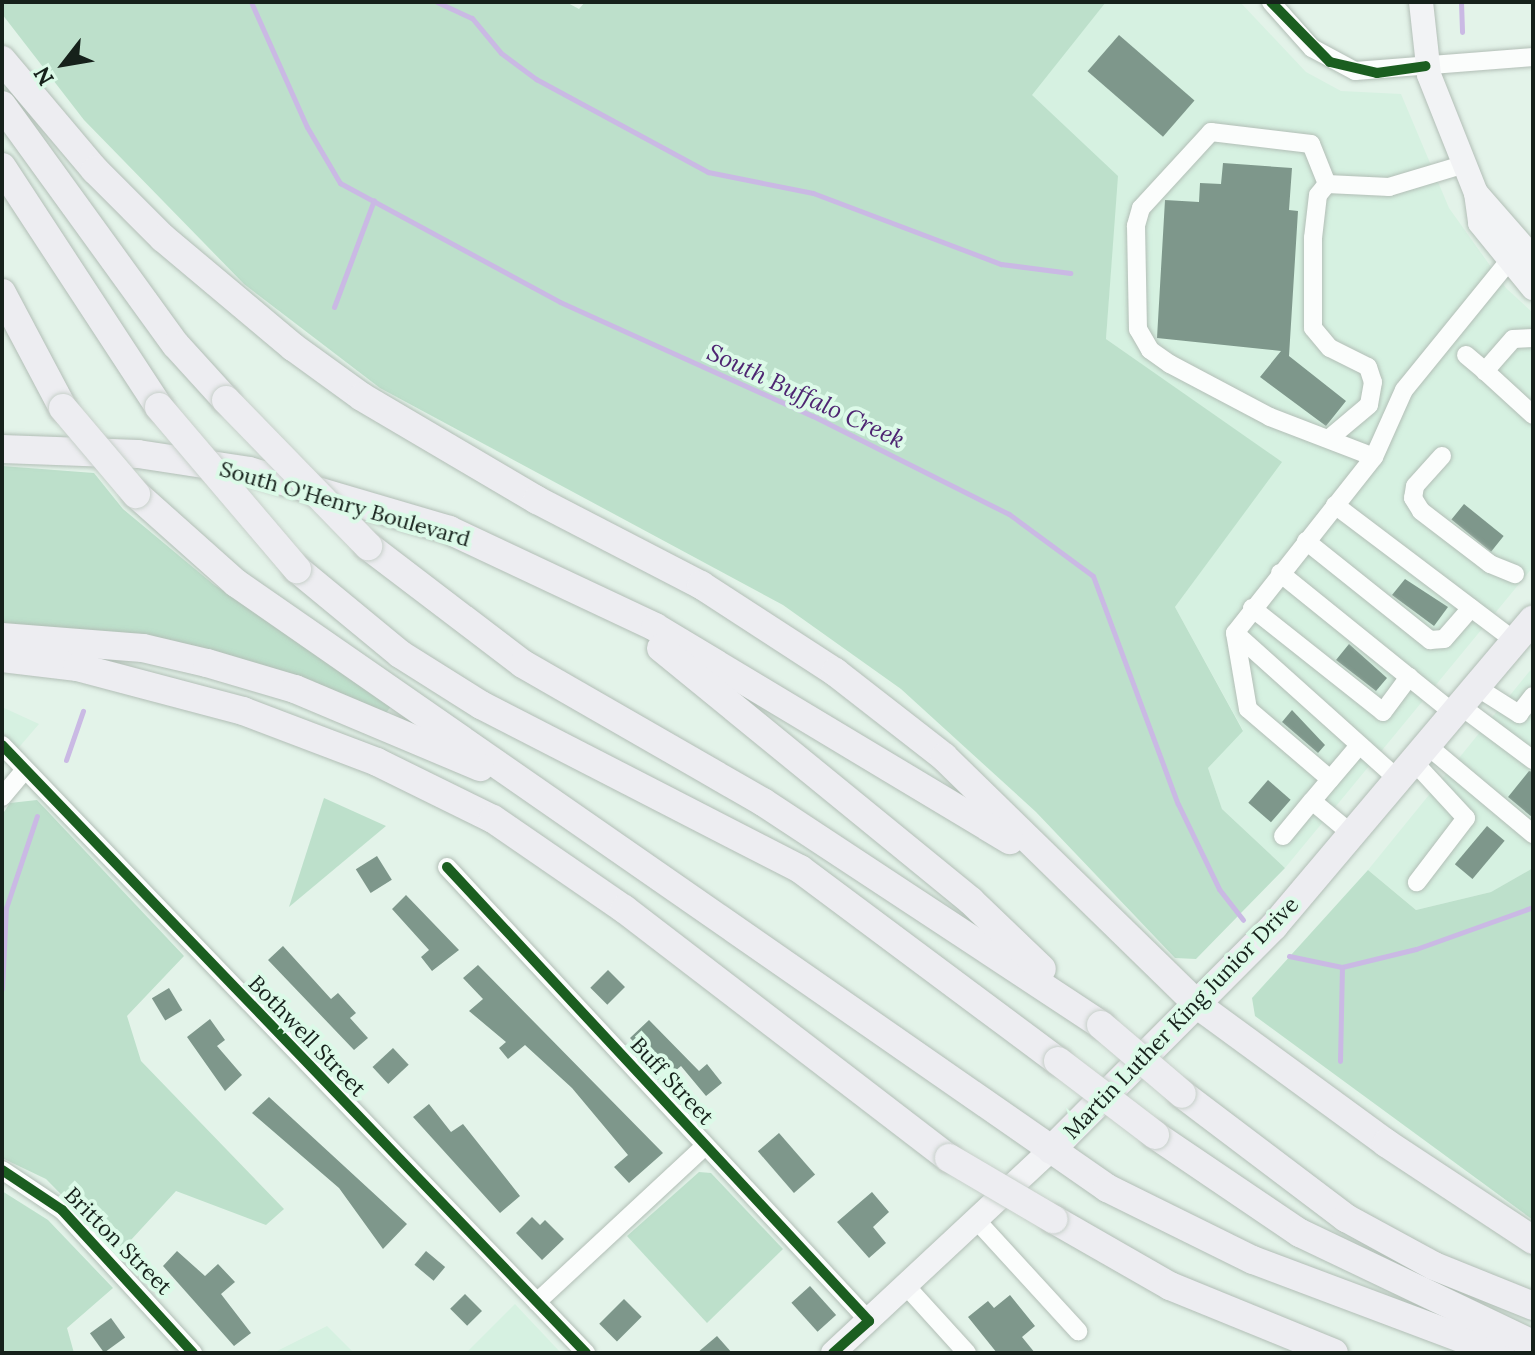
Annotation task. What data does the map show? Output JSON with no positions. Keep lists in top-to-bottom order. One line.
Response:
{"streets":{"highway":["South O'Henry Boulevard","Martin Luther King Junior Drive"],"street":["Bothwell Street","Buff Street","Britton Street"]},"crossings":[["Martin Luther King Junior Drive","Buff Street"]],"water":["South Buffalo Creek"],"north":"bottom left"}
